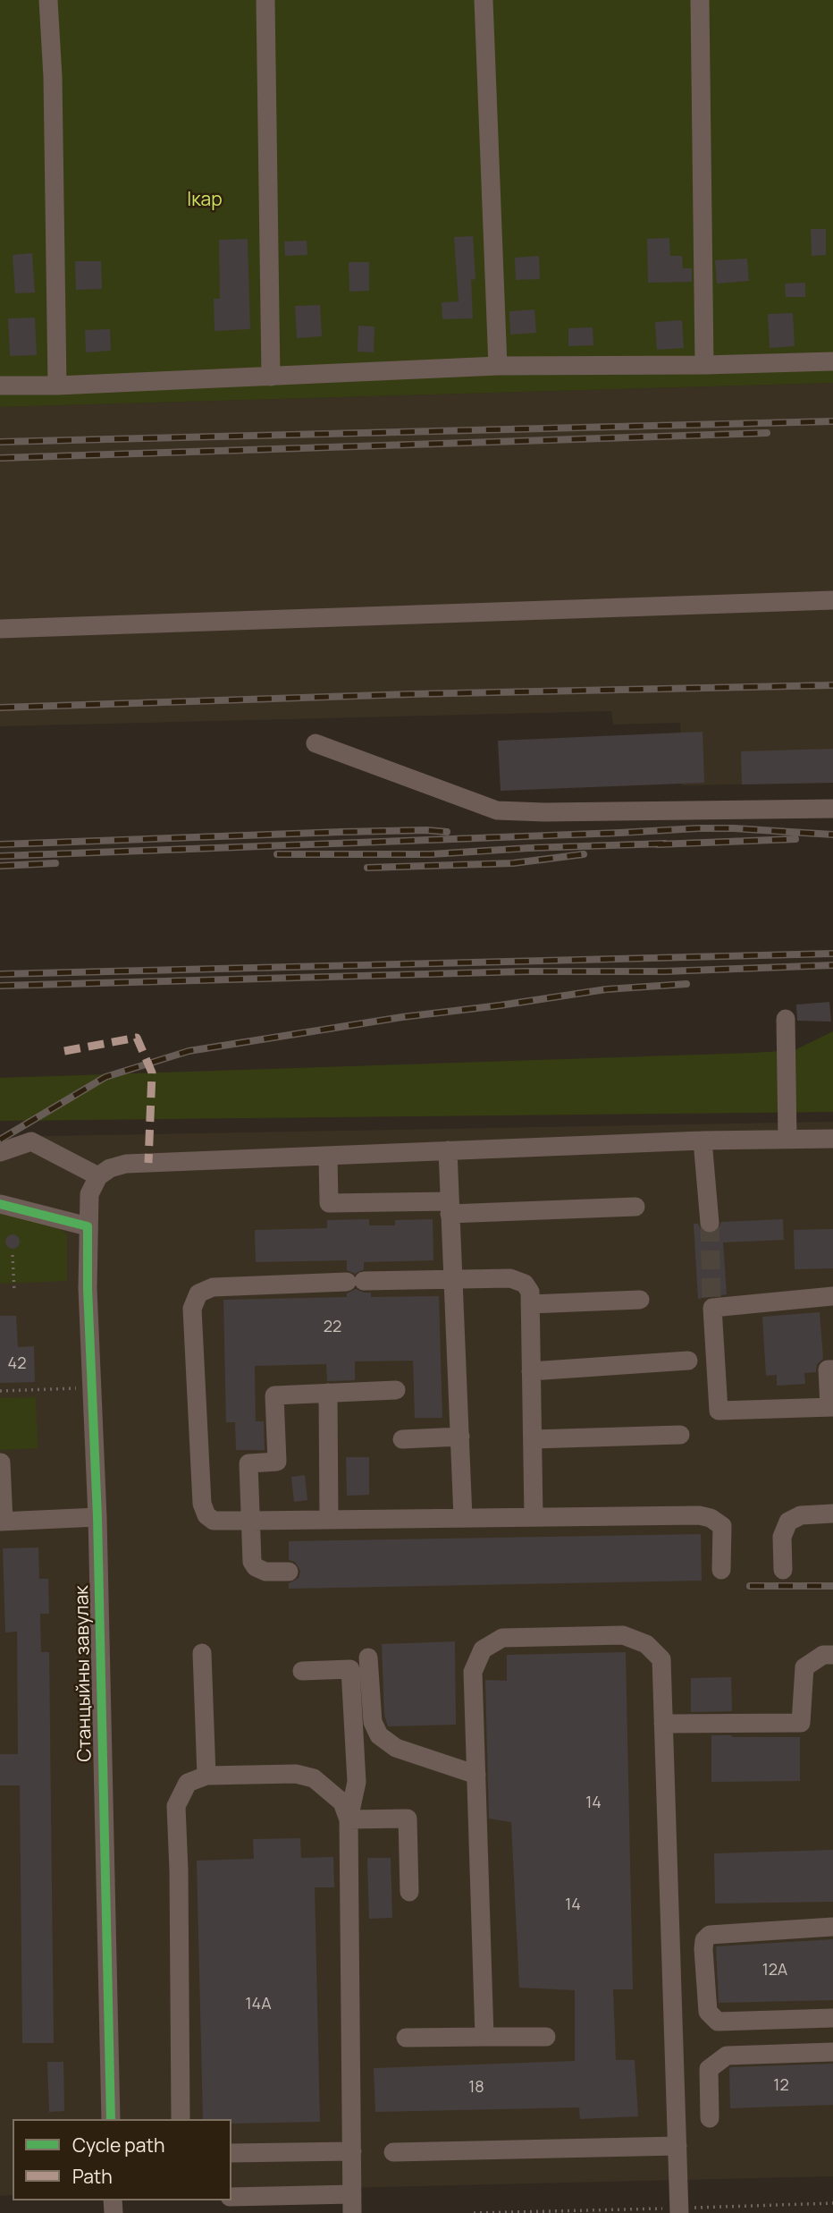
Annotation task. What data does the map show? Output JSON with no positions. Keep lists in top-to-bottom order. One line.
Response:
{"streets":{"street":["Станцыйны завулак"]},"parks":["Ікар"],"house_numbers":["22","42","14","14","12А","14А","12","18"],"legend":["Cycle path","Path"]}
